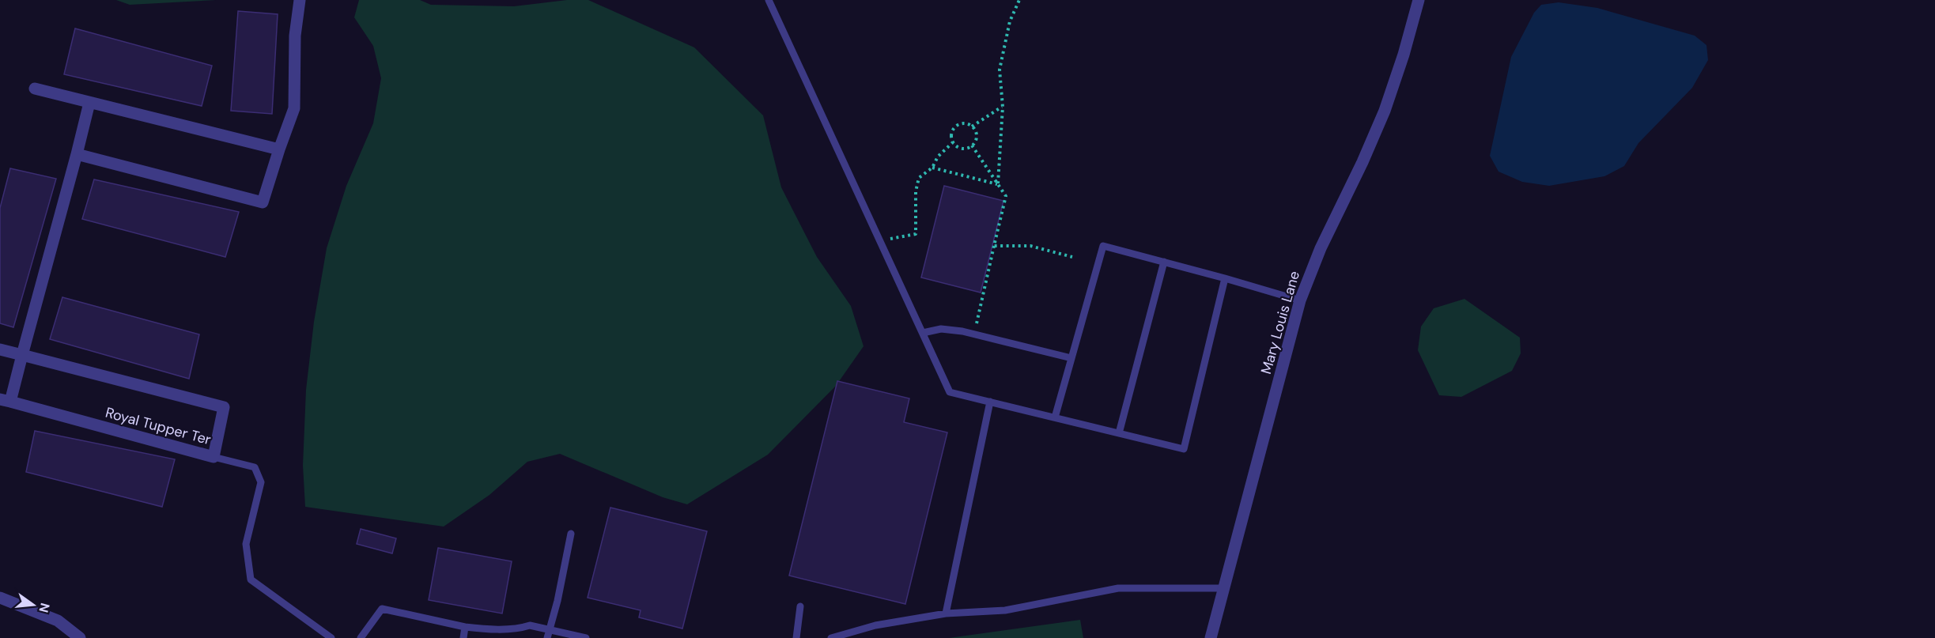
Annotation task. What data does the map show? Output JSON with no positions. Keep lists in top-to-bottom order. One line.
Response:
{"streets":{"street":["Mary Louis Lane","Royal Tupper Ter"]},"north":"right"}
